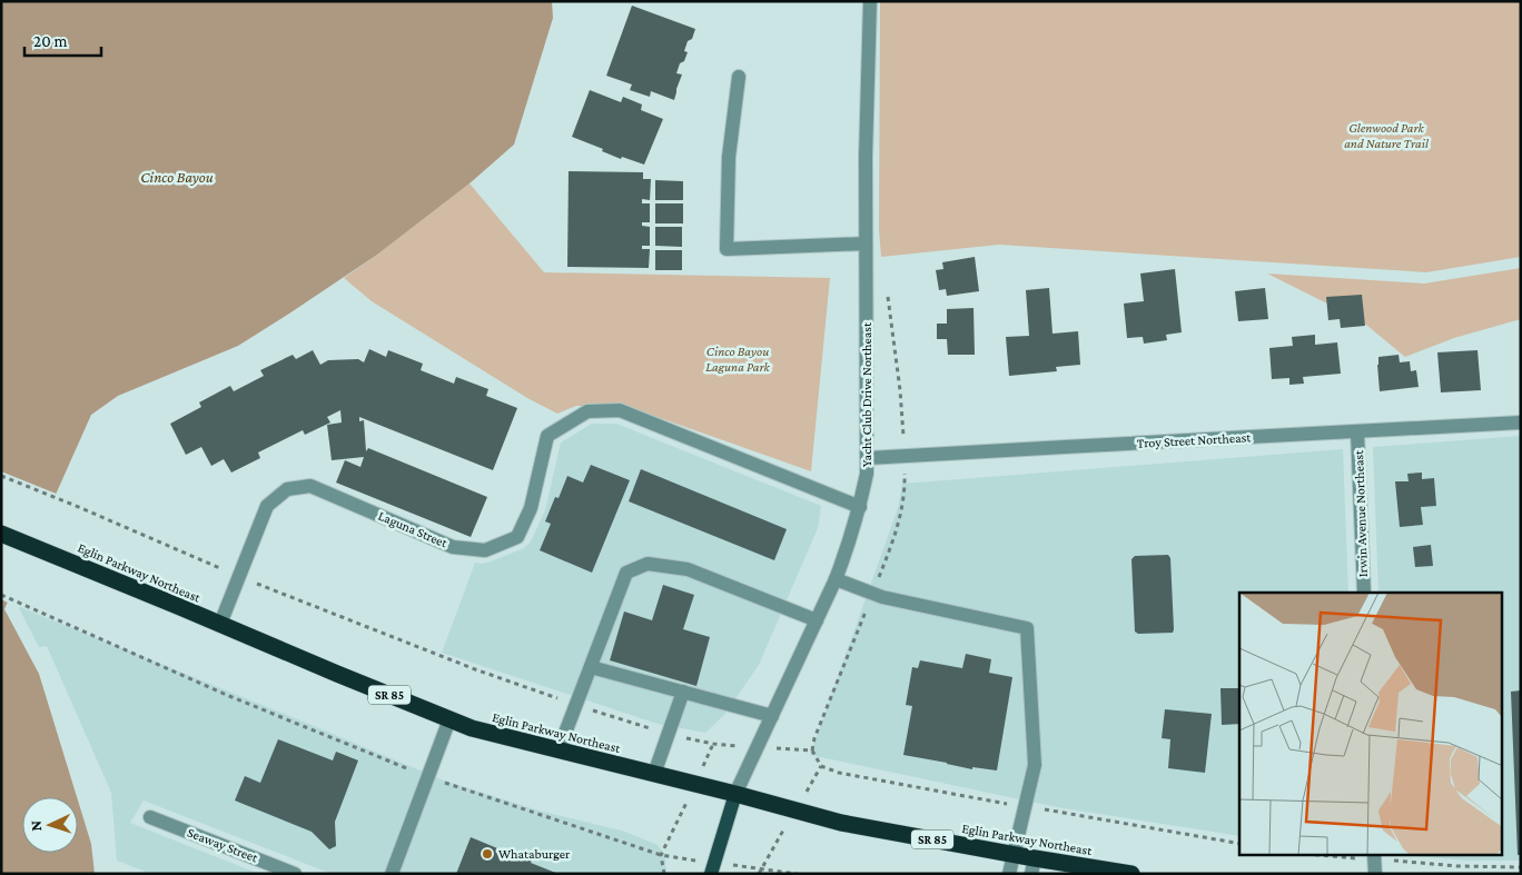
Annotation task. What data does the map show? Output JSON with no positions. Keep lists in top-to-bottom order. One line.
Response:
{"streets":{"highway":["Eglin Parkway Northeast","SR 85"],"street":["Yacht Club Drive Northeast","Troy Street Northeast","Irwin Avenue Northeast","Laguna Street","Seaway Street"]},"crossings":[["Yacht Club Drive Northeast","Troy Street Northeast"],["Yacht Club Drive Northeast","Laguna Street"],["Yacht Club Drive Northeast","Eglin Parkway Northeast"],["Troy Street Northeast","Irwin Avenue Northeast"],["Laguna Street","Eglin Parkway Northeast"]],"water":["Cinco Bayou"],"parks":["Glenwood Park and Nature Trail","Cinco Bayou Laguna Park"],"places":["Whataburger"],"scale_bar":"20 m","north":"left"}
